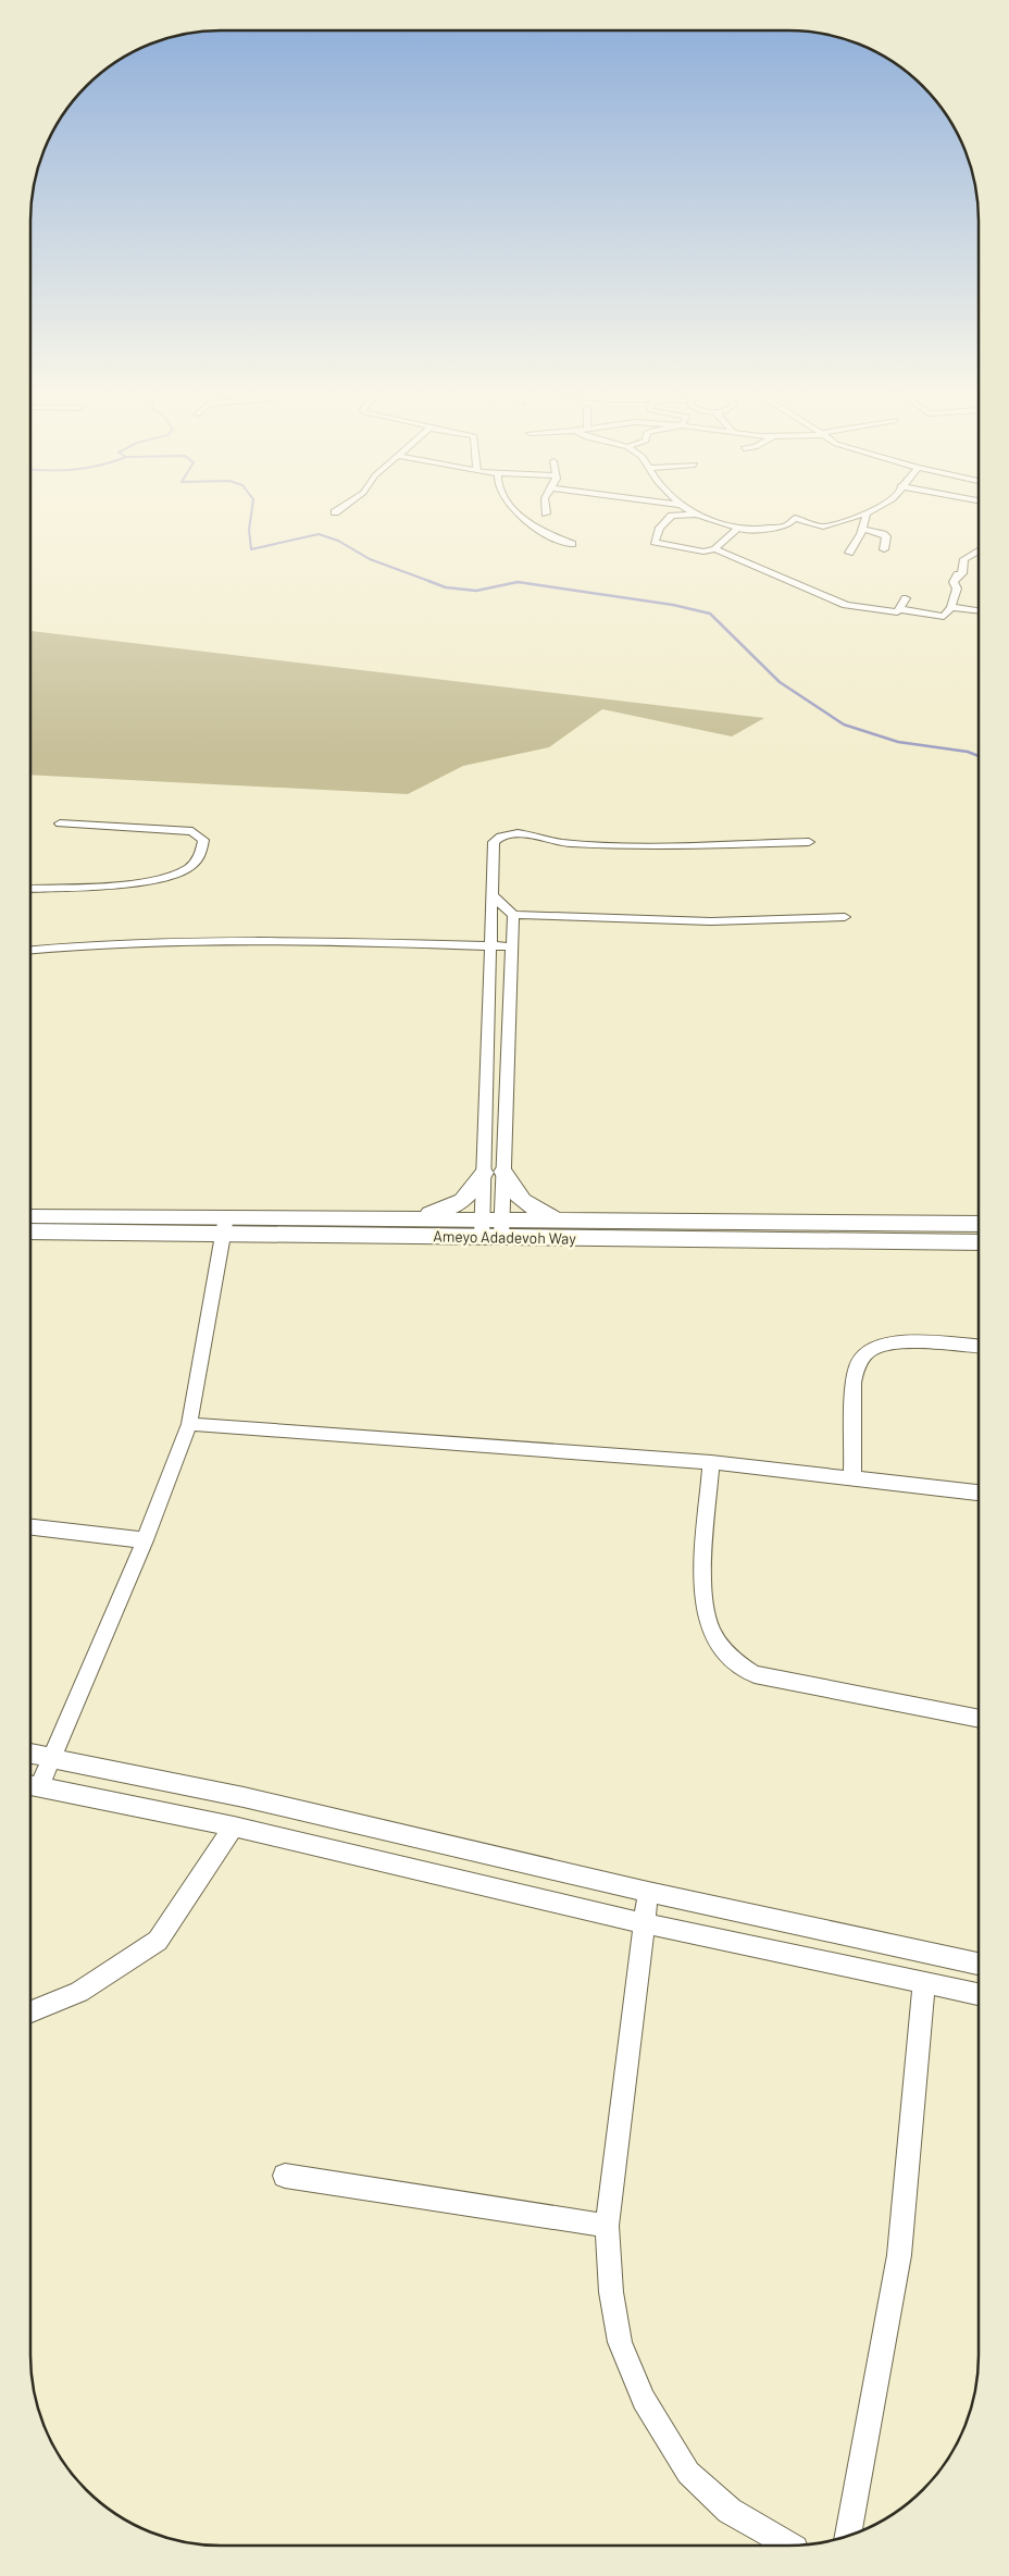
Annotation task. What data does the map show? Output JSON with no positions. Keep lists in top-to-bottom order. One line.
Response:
{"streets":{"street":["Ameyo Adadevoh Way"]}}
